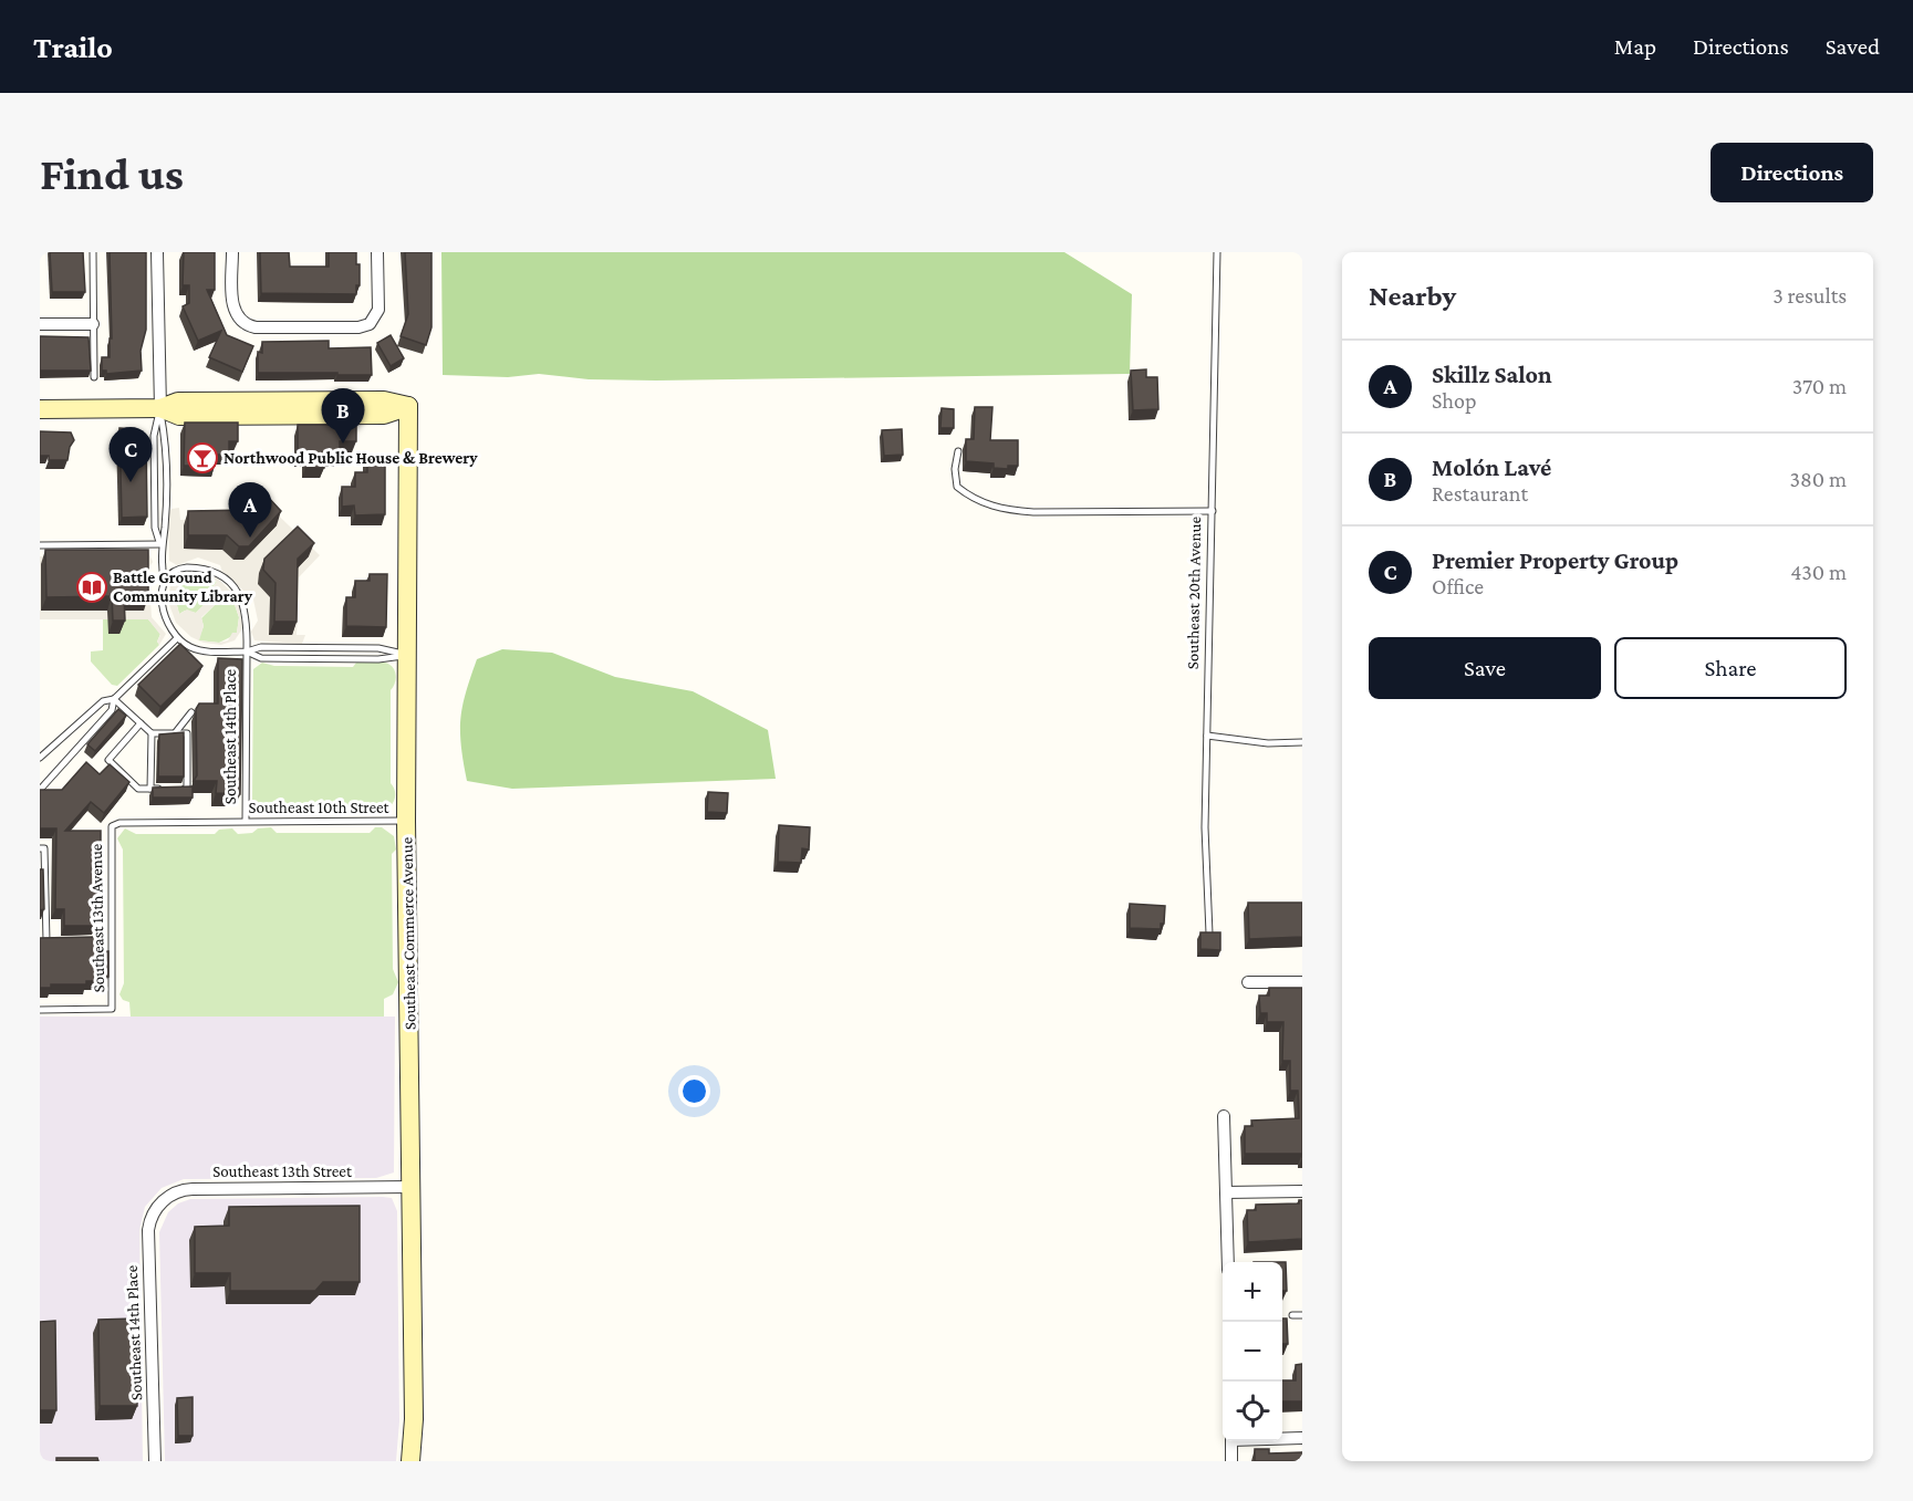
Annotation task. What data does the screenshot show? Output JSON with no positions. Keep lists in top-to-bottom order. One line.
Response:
{"streets":{"street":["Southeast 14th Place","Southeast Commerce Avenue","Southeast 13th Street"],"lane":["Southeast 20th Avenue","Southeast 10th Street","Southeast 13th Avenue"]},"crossings":[["Southeast 14th Place","Southeast 10th Street"],["Southeast 14th Place","Southeast 13th Street"],["Southeast 10th Street","Southeast 13th Avenue"],["Southeast 10th Street","Southeast Commerce Avenue"],["Southeast Commerce Avenue","Southeast 13th Street"]],"places":{"bar":["Northwood Public House & Brewery"],"library":["Battle Ground Community Library"]},"page":{"header":"Trailo","nav":["Map","Directions","Saved"],"buttons":["Directions",["Save","Share"]],"title":"Find us","heading":["Nearby","3 results"],"list":[{"mark":"A","name":"Skillz Salon","note":"Shop","value":"370 m"},{"mark":"B","name":"Molón Lavé","note":"Restaurant","value":"380 m"},{"mark":"C","name":"Premier Property Group","note":"Office","value":"430 m"}],"pins":["B","C","A"],"map_buttons":["+","−"]}}
